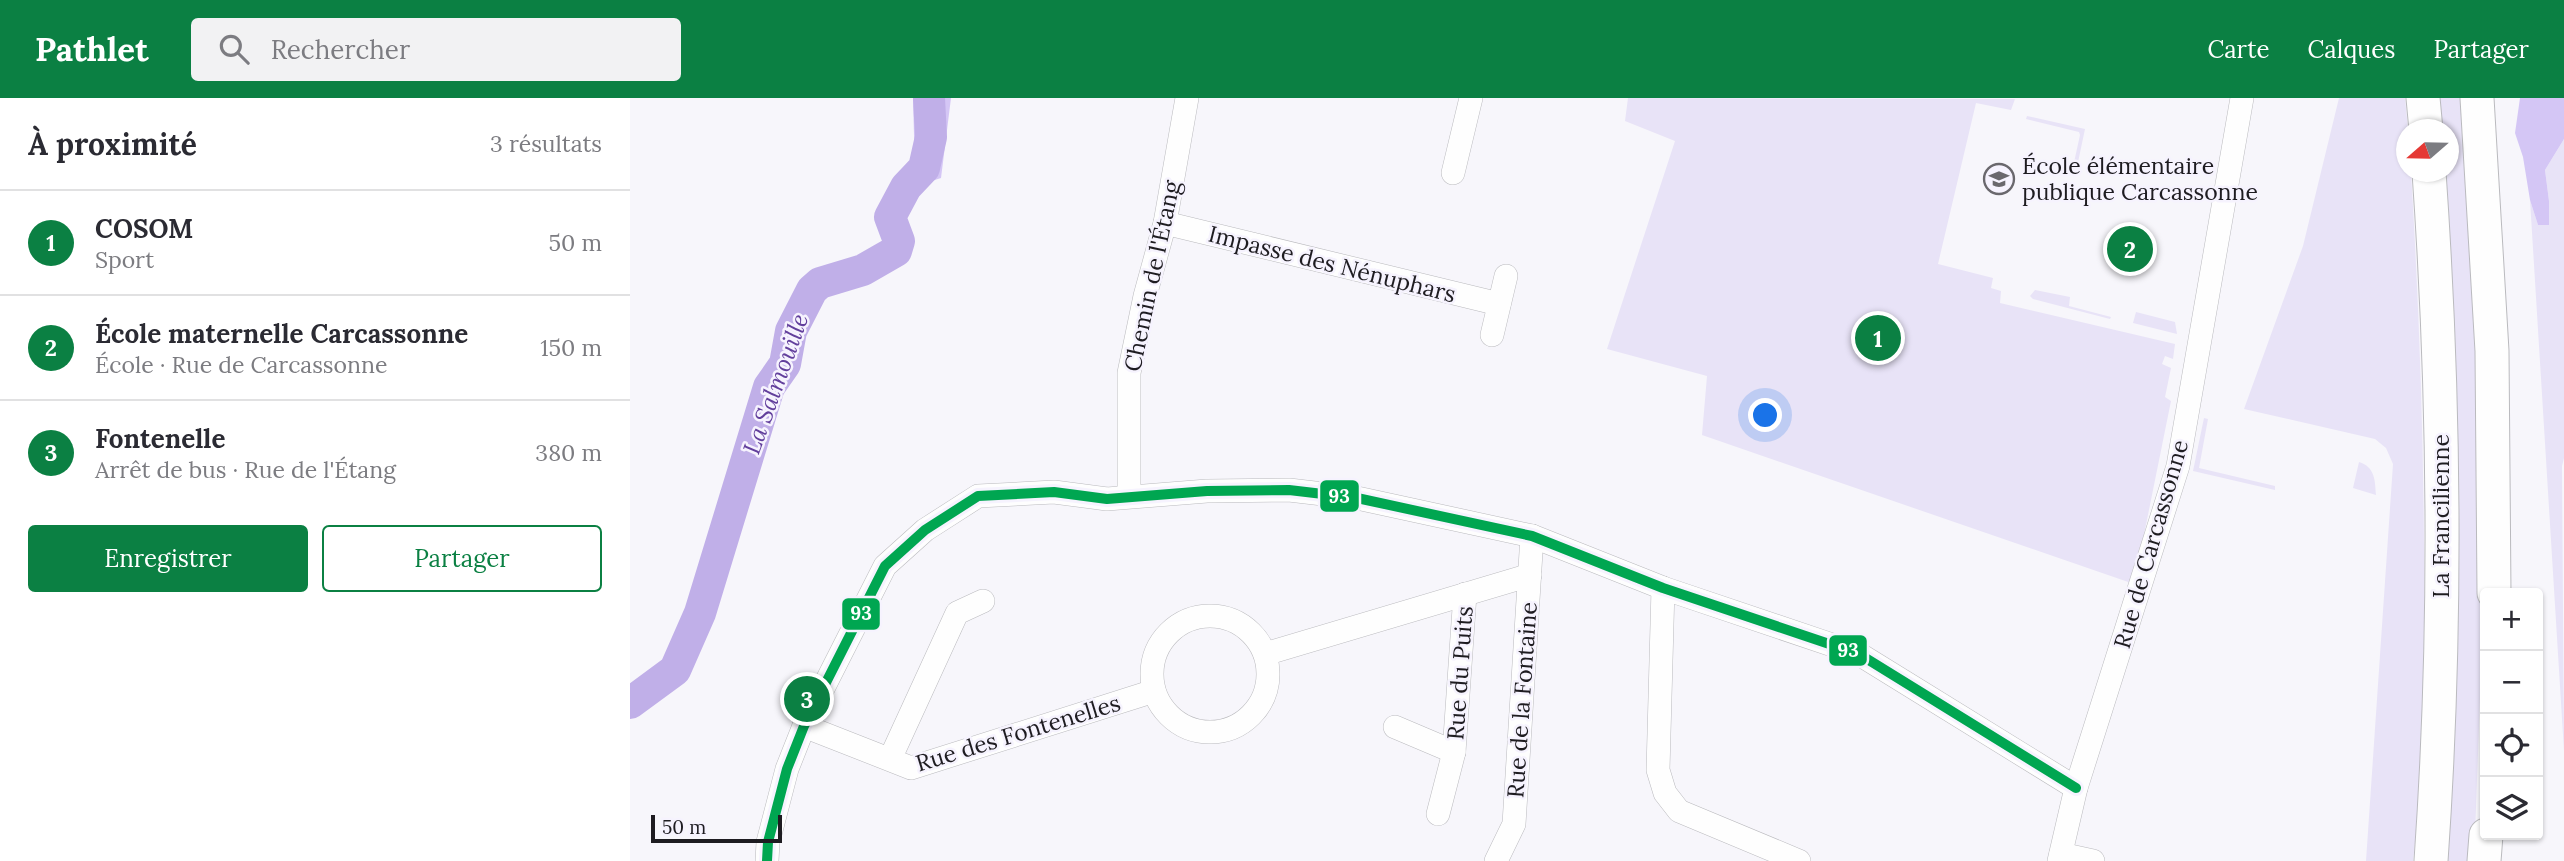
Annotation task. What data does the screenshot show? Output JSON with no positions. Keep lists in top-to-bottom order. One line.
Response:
{"streets":{"highway":["La Francilienne"],"street":["Impasse des Nénuphars","Chemin de l'Étang","Rue de Carcassonne","Rue du Puits","Rue de la Fontaine","Rue des Fontenelles"]},"crossings":[["Impasse des Nénuphars","Chemin de l'Étang"]],"water":["La Salmouille"],"places":{"school or university":["École élémentaire publique Carcassonne"]},"lines":["transit line 93"],"scale_bar":"50 m","north":"left","page":{"header":"Pathlet","search":"Rechercher","nav":["Carte","Calques","Partager"],"heading":["À proximité","3 résultats"],"list":[{"mark":"1","name":"COSOM","note":"Sport","value":"50 m"},{"mark":"2","name":"École maternelle Carcassonne","note":"École · Rue de Carcassonne","value":"150 m"},{"mark":"3","name":"Fontenelle","note":"Arrêt de bus · Rue de l'Étang","value":"380 m"}],"pins":["2","1","3"],"buttons":["Enregistrer","Partager"],"map_buttons":["+","−"],"scale":"50 m"}}
